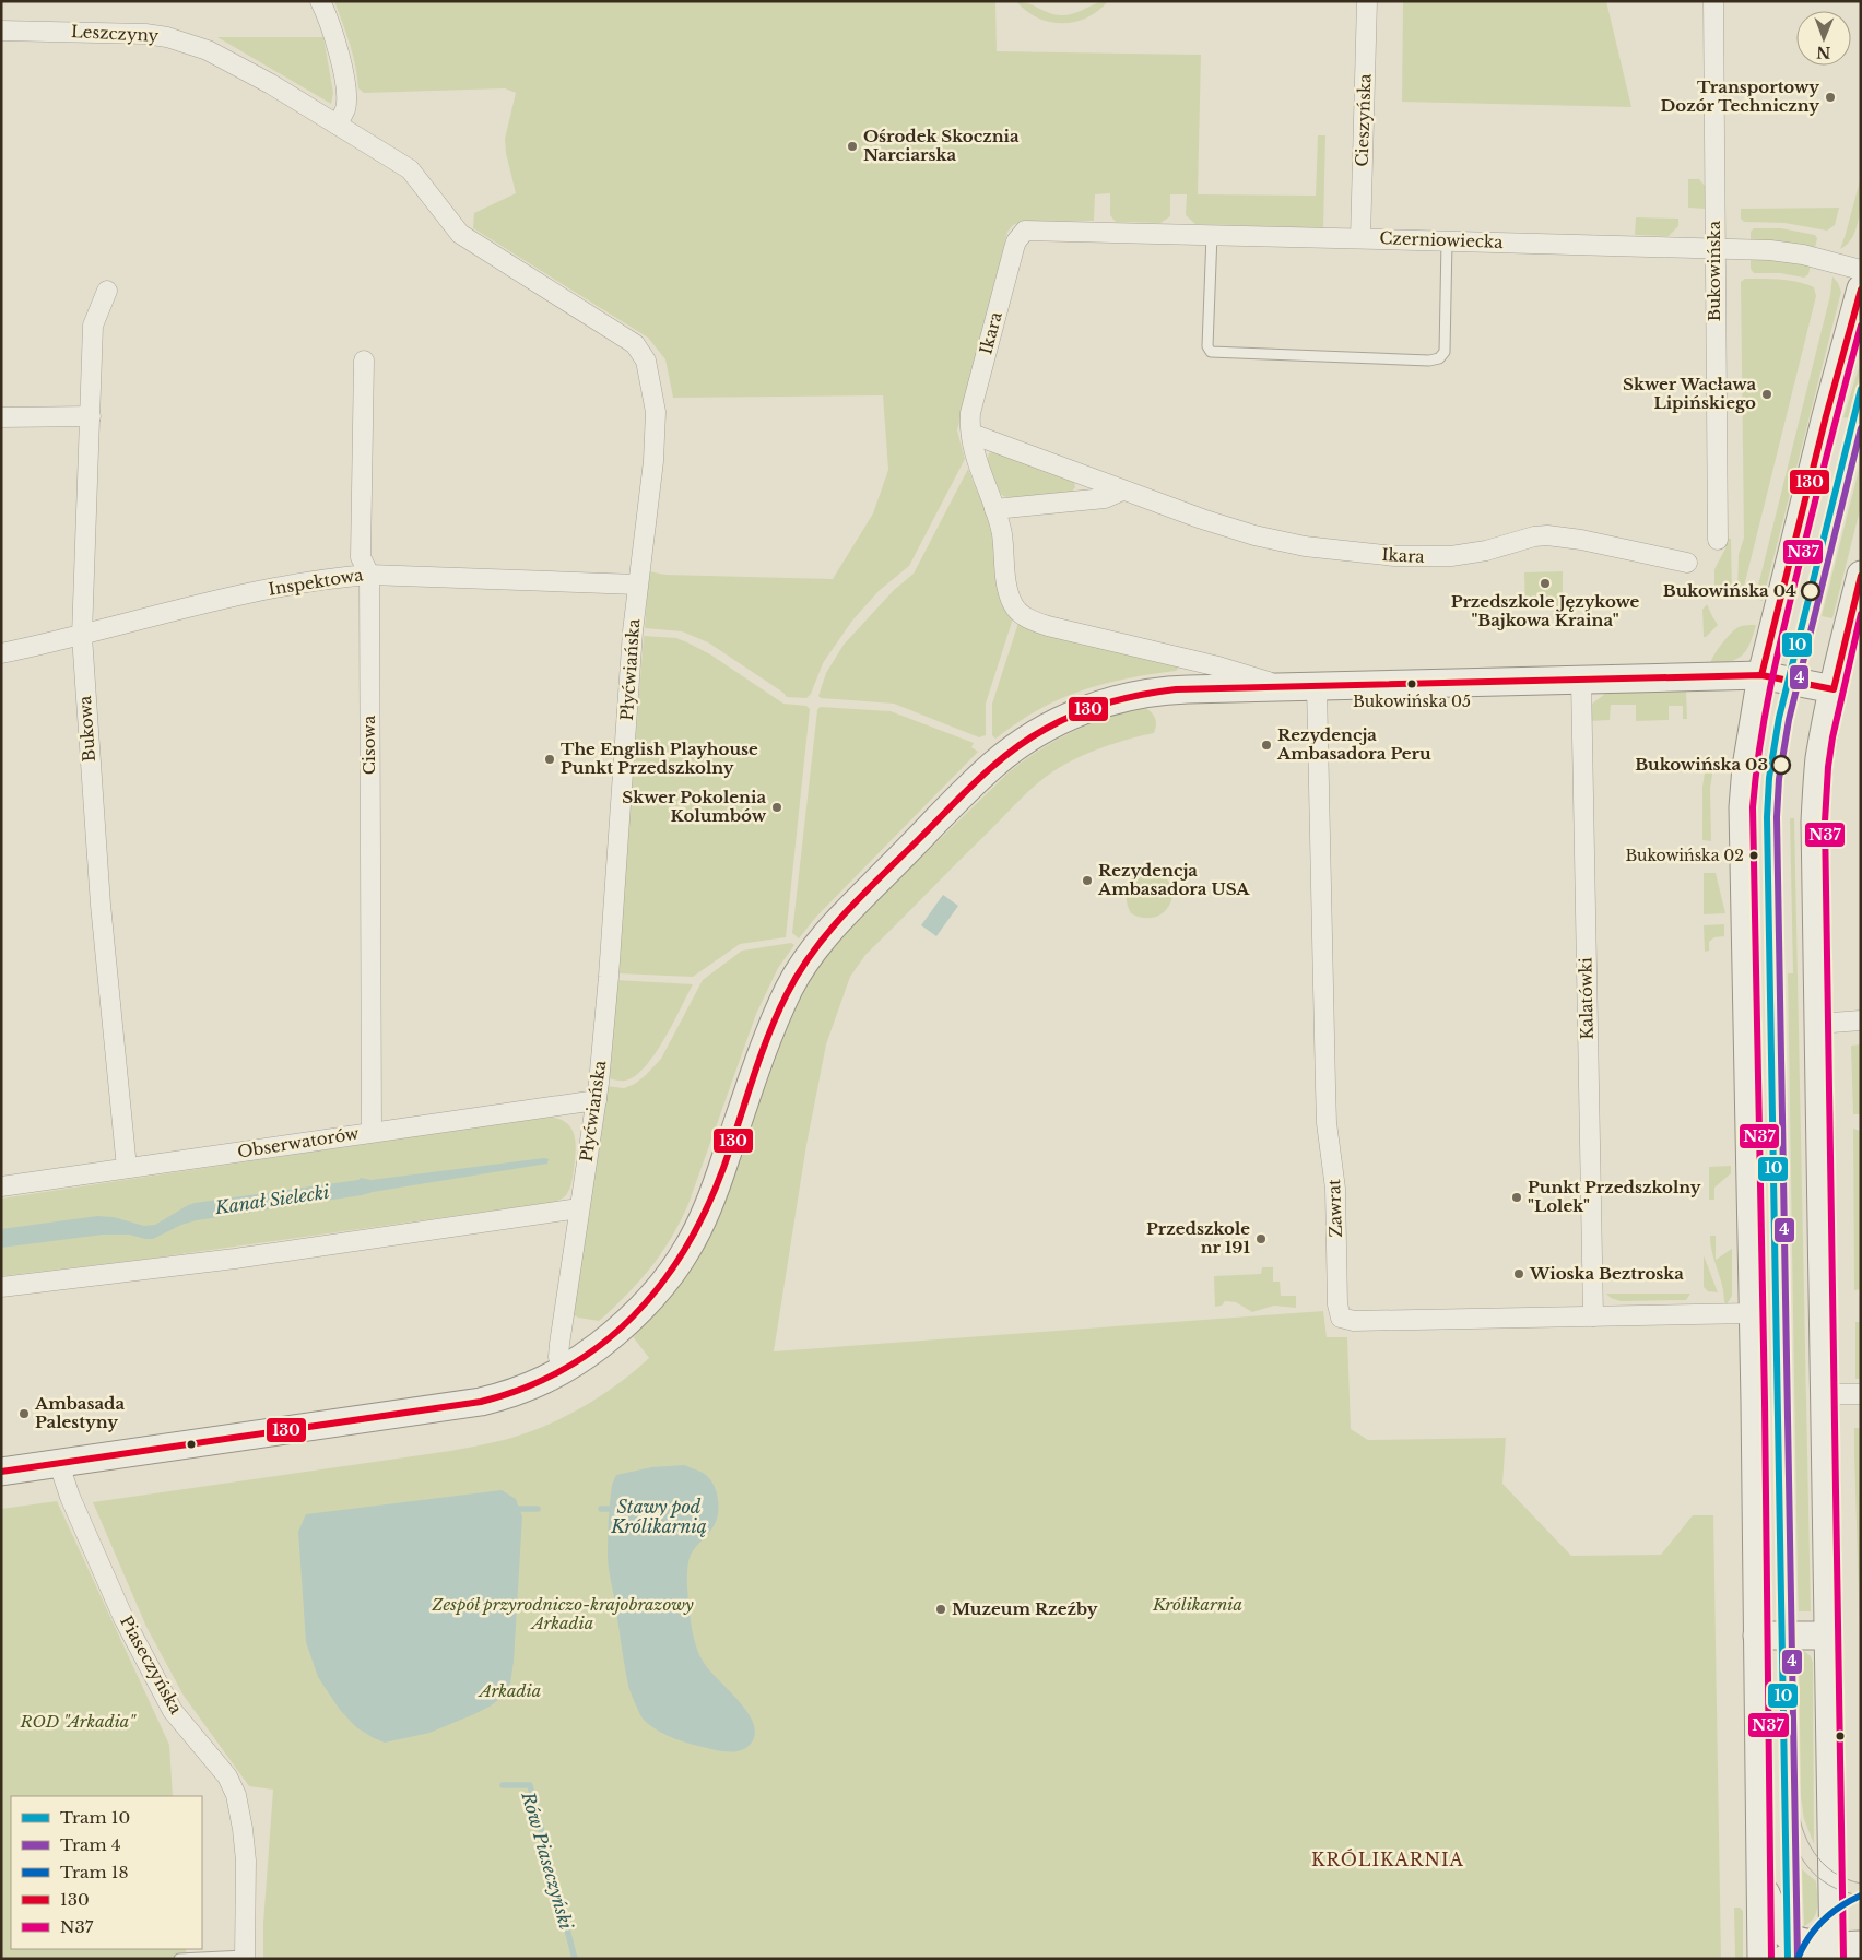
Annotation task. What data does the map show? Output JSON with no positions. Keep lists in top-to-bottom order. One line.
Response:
{"streets":{"street":["Leszczyny","Cieszyńska","Czerniowiecka","Bukowińska","Ikara","Inspektowa","Płyćwiańska","Bukowa","Cisowa","Kalatówki","Obserwatorów","Zawrat","Piaseczyńska"]},"crossings":[["Leszczyny","Płyćwiańska"],["Cieszyńska","Czerniowiecka"],["Czerniowiecka","Bukowińska"],["Czerniowiecka","Ikara"],["Inspektowa","Płyćwiańska"],["Inspektowa","Bukowa"],["Inspektowa","Cisowa"],["Płyćwiańska","Obserwatorów"],["Bukowa","Obserwatorów"],["Cisowa","Obserwatorów"],["Kalatówki","Zawrat"]],"districts":["KRÓLIKARNIA"],"water":["Kanał Sielecki","Stawy pod Królikarnią","Rów Piaseczyński"],"parks":["Zespół przyrodniczo-krajobrazowy Arkadia","Królikarnia","Arkadia","ROD \"Arkadia\""],"places":["Transportowy Dozór Techniczny","Ośrodek Skocznia Narciarska","Skwer Wacława Lipińskiego","Przedszkole Językowe \"Bajkowa Kraina\"","Bukowińska 04","Bukowińska 05","Rezydencja Ambasadora Peru","The English Playhouse Punkt Przedszkolny","Bukowińska 03","Skwer Pokolenia Kolumbów","Bukowińska 02","Rezydencja Ambasadora USA","Punkt Przedszkolny \"Lolek\"","Przedszkole nr 191","Wioska Beztroska","Ambasada Palestyny","Muzeum Rzeźby"],"lines":["transit line 130","transit line N37","tram line 10","tram line 4","tram line 18"],"legend":["Tram 10","Tram 4","Tram 18","130","N37"],"north":"bottom"}
